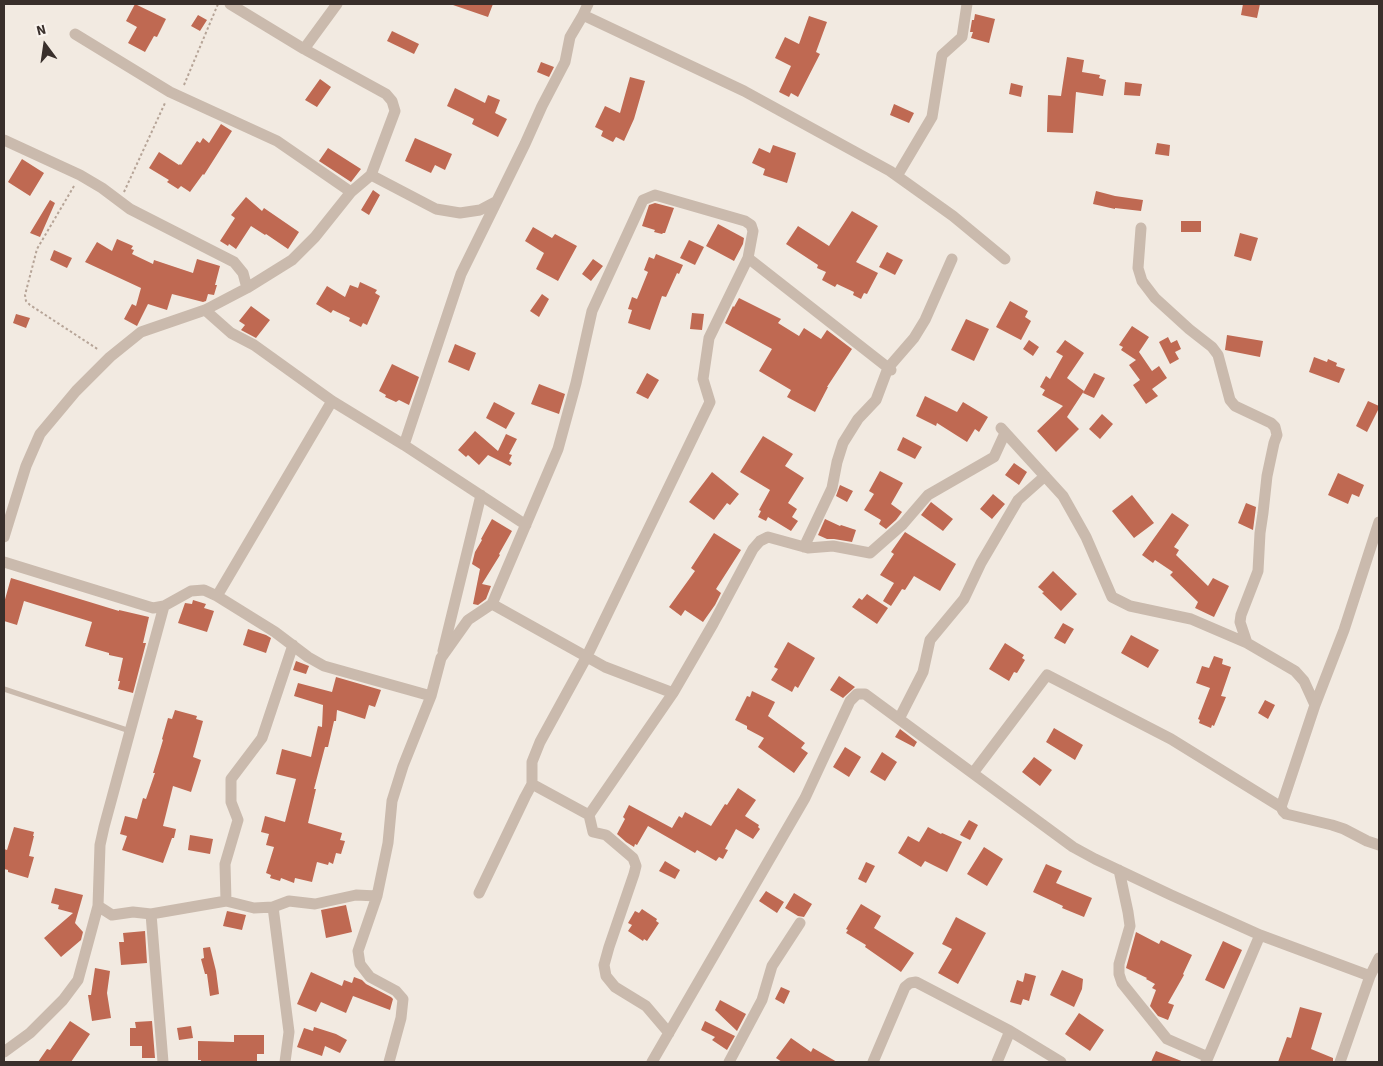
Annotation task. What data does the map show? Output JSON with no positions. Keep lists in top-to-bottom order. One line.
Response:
{"north":"top"}
